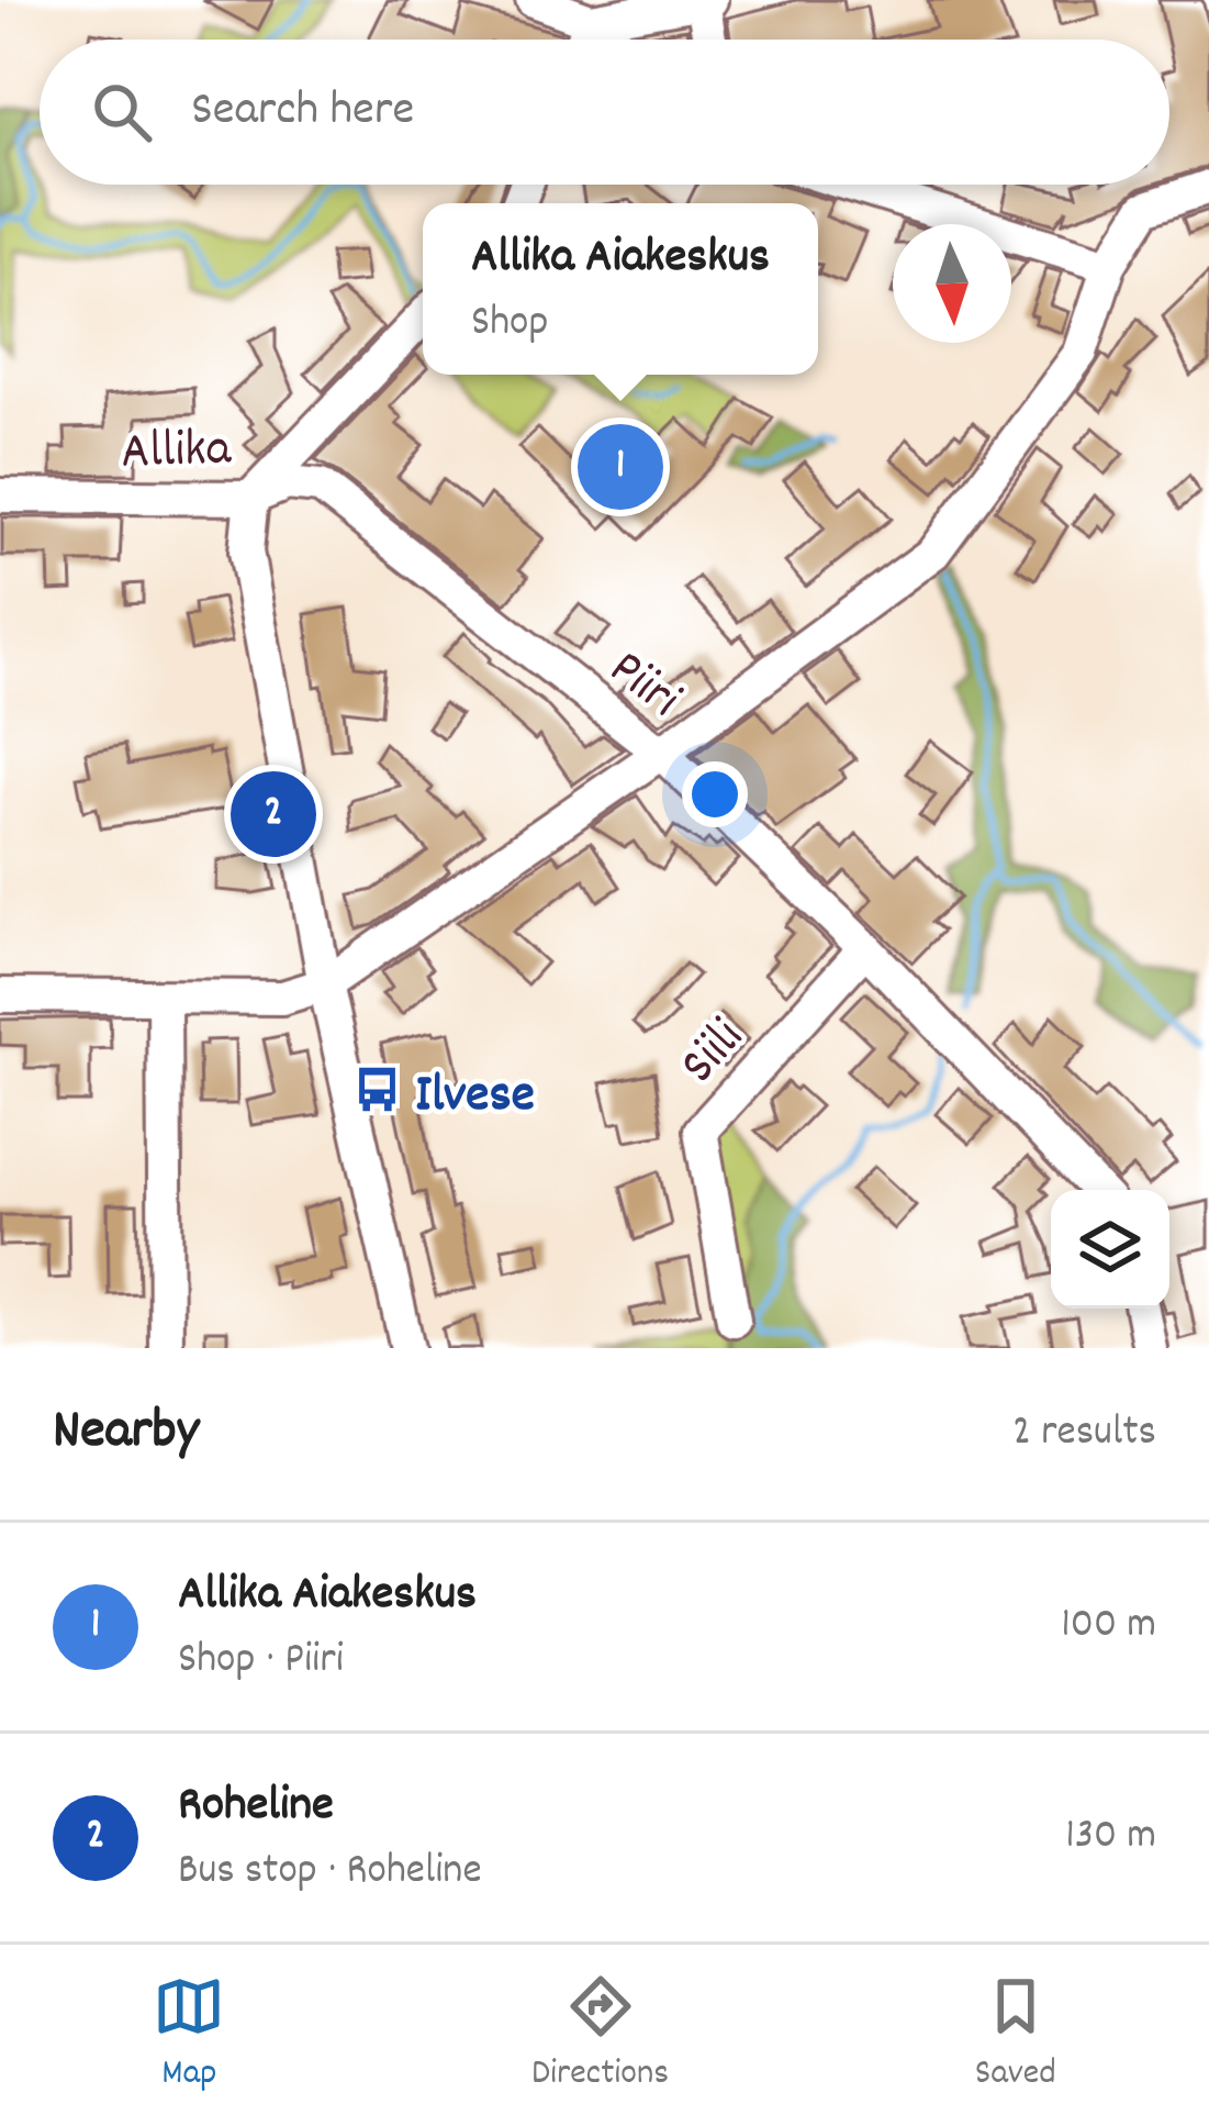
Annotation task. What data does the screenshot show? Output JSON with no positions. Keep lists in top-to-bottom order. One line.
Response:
{"streets":{"street":["Allika","Piiri","Siili"]},"crossings":[["Allika","Piiri"],["Piiri","Siili"]],"places":{"bus stop":["Ilvese"]},"north":"bottom","page":{"search":"Search here","popup":["Allika Aiakeskus","Shop"],"pins":["1","2"],"heading":["Nearby","2 results"],"list":[{"mark":"1","name":"Allika Aiakeskus","note":"Shop · Piiri","value":"100 m"},{"mark":"2","name":"Roheline","note":"Bus stop · Roheline","value":"130 m"}],"nav":["Map","Directions","Saved"]}}
